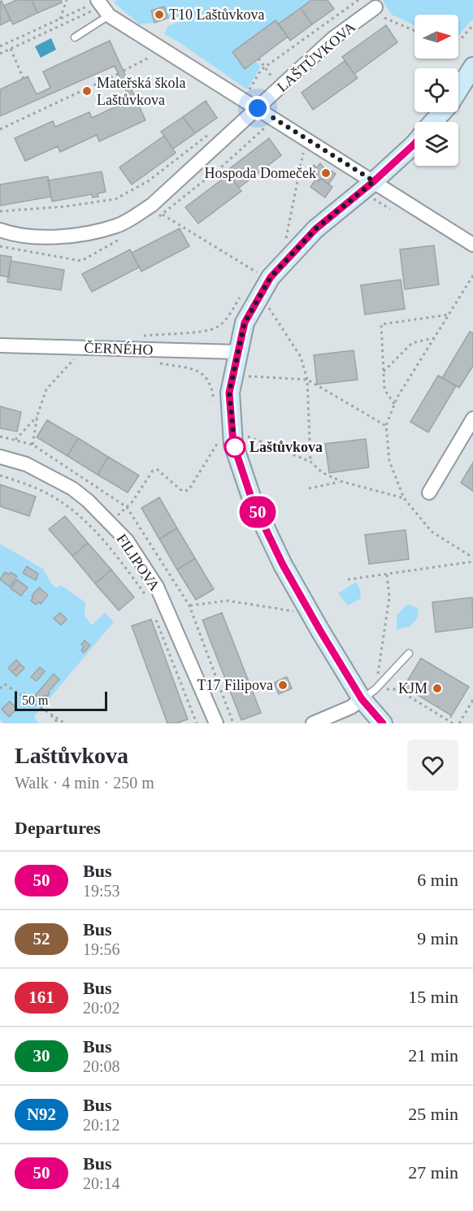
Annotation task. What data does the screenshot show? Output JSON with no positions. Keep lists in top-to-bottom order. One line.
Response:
{"streets":{"street":["LAŠTŮVKOVA","ČERNÉHO","FILIPOVA"]},"places":["T10 Laštůvkova","Mateřská škola Laštůvkova","Hospoda Domeček","Laštůvkova","T17 Filipova","KJM"],"lines":["bus line 50"],"scale_bar":"50 m","north":"right","page":{"on_map":"50","scale":"50 m","heading":[["Laštůvkova","Walk · 4 min · 250 m"],"Departures"],"list":[{"mark":"50","name":"Bus","note":"19:53","value":"6 min"},{"mark":"52","name":"Bus","note":"19:56","value":"9 min"},{"mark":"161","name":"Bus","note":"20:02","value":"15 min"},{"mark":"30","name":"Bus","note":"20:08","value":"21 min"},{"mark":"N92","name":"Bus","note":"20:12","value":"25 min"},{"mark":"50","name":"Bus","note":"20:14","value":"27 min"}]}}
